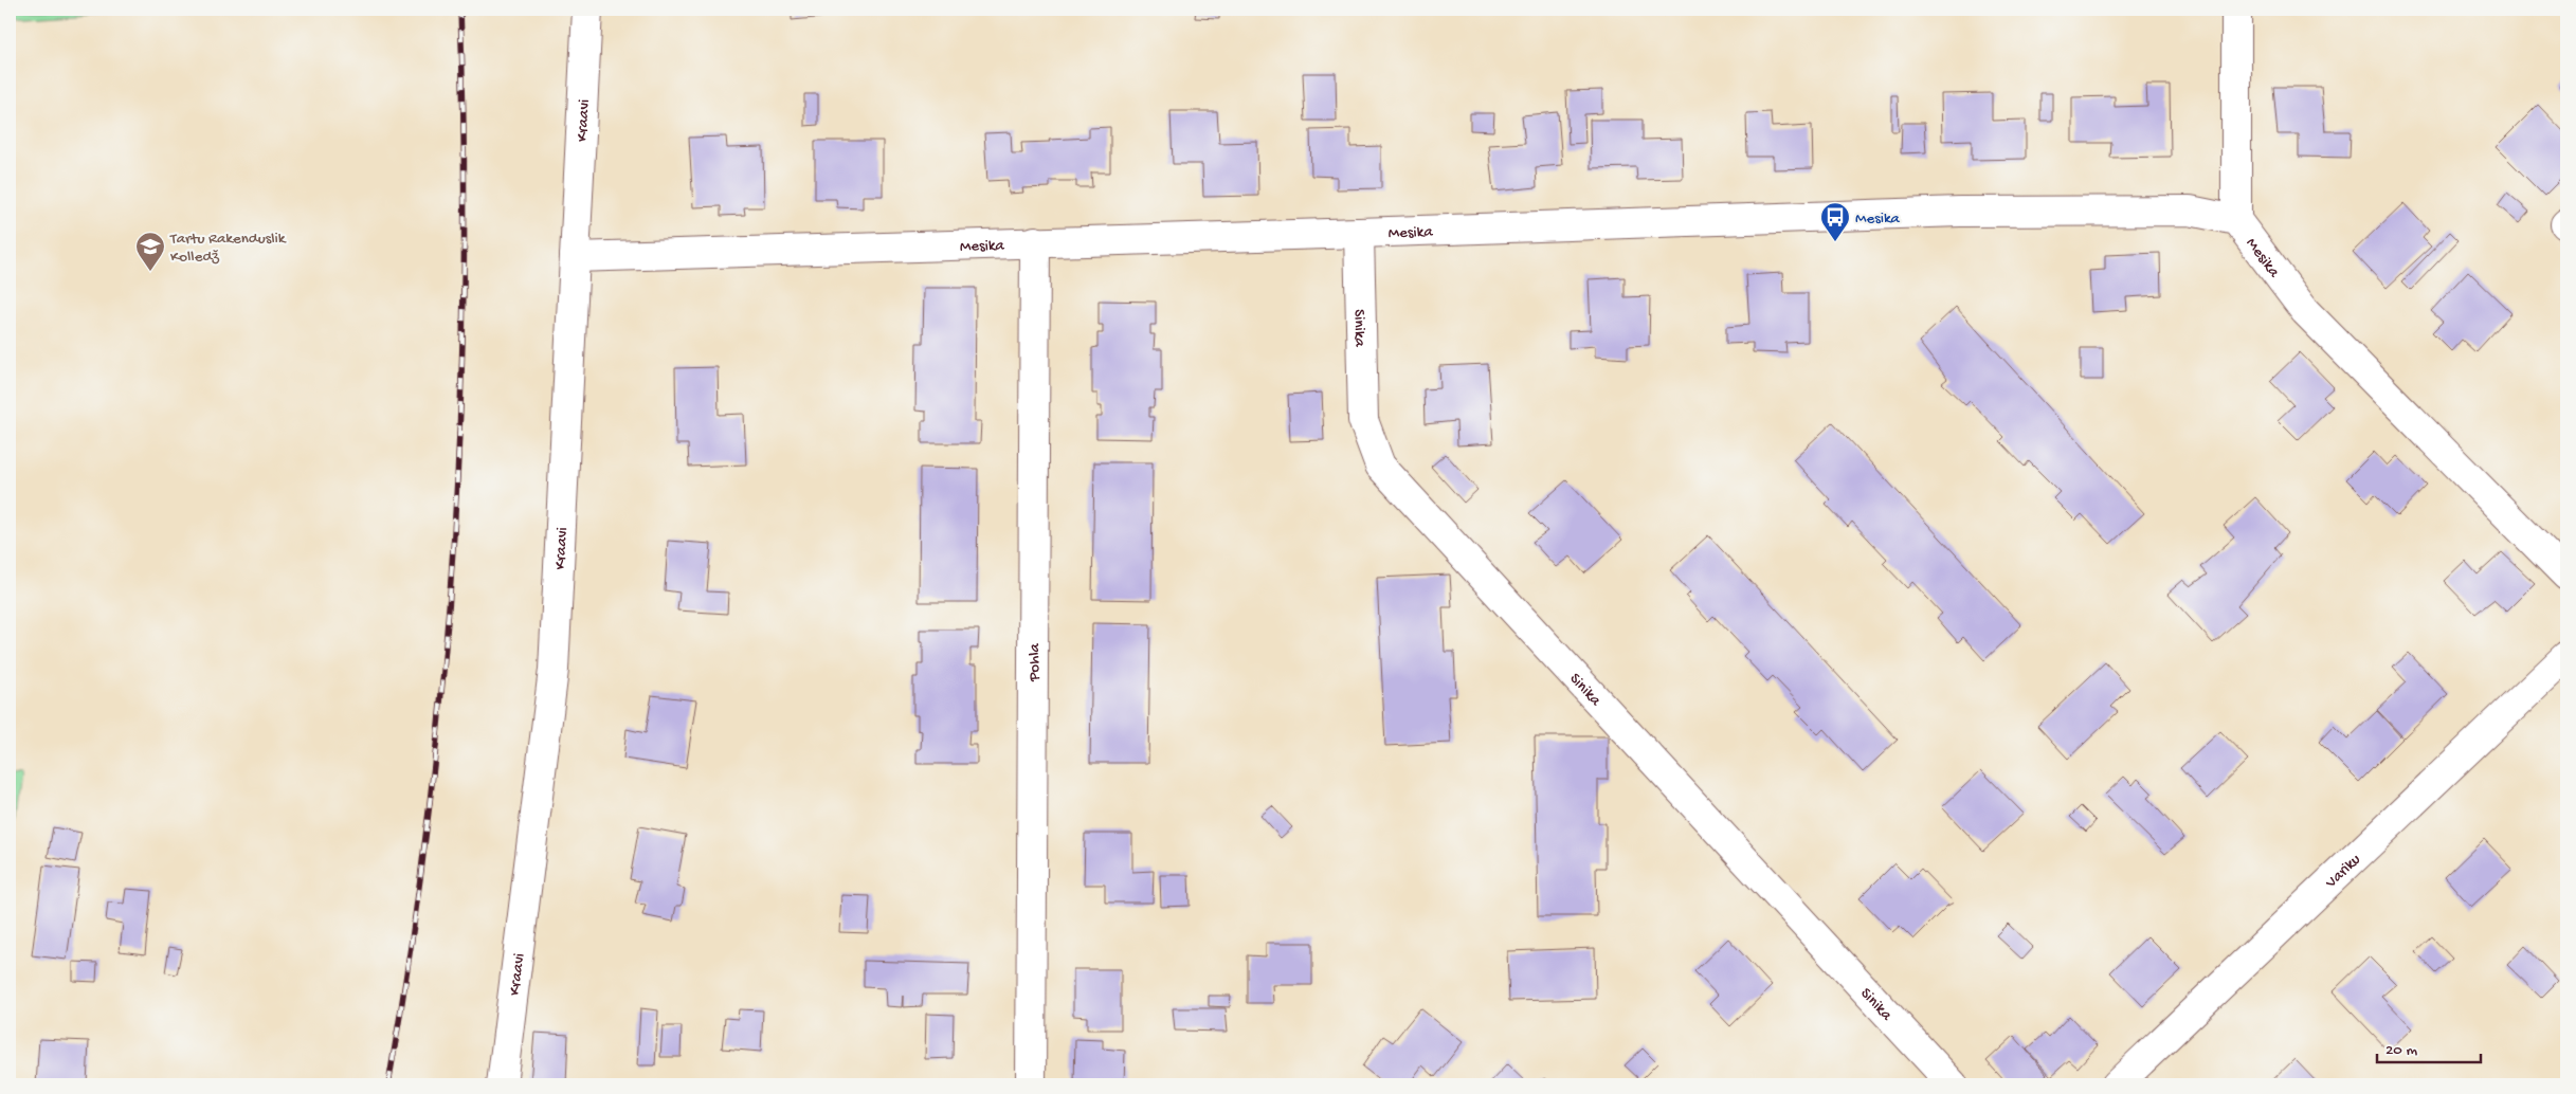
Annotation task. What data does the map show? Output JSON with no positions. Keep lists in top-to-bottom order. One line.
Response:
{"streets":{"street":["Kraavi","Mesika","Sinika","Pohla","Variku"]},"crossings":[["Kraavi","Mesika"],["Mesika","Sinika"],["Mesika","Pohla"]],"places":{"bus stop":["Mesika"],"school or university":["Tartu Rakenduslik Kolledž"]},"scale_bar":"20 m"}
